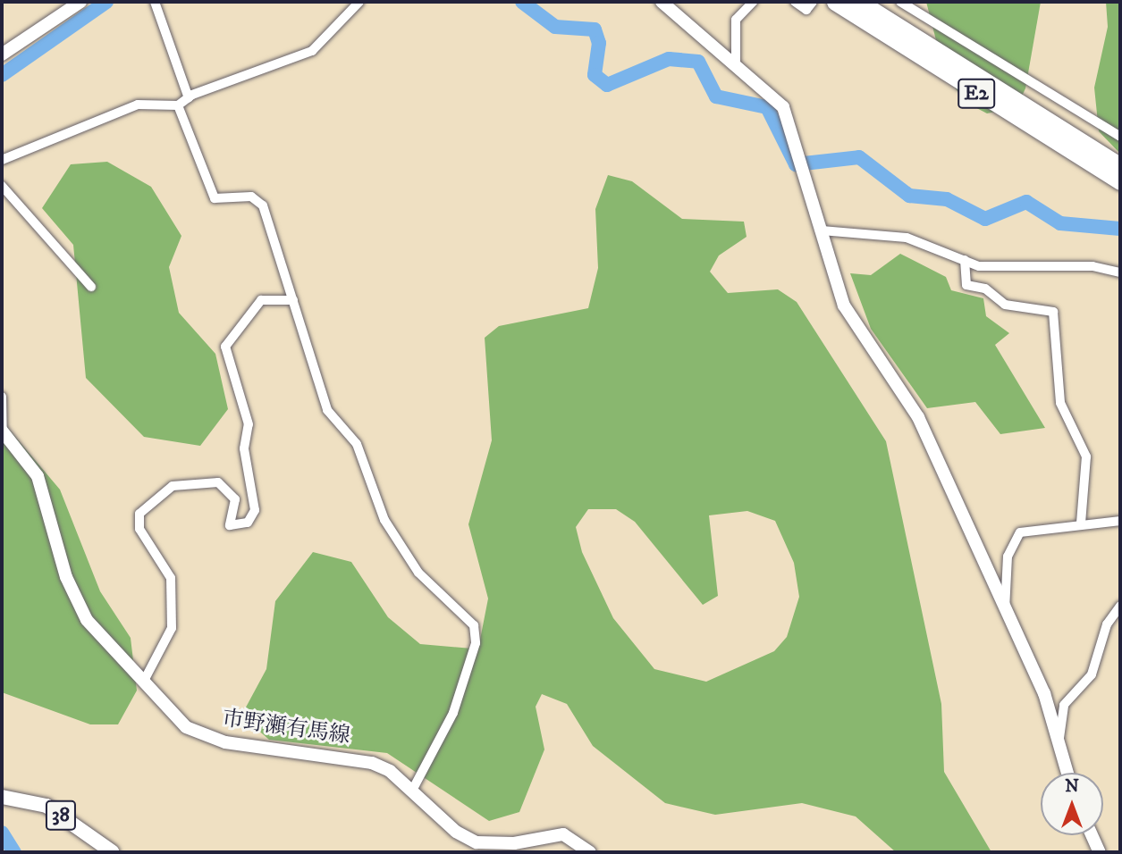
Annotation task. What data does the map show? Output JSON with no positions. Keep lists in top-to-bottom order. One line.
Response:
{"streets":{"highway":["E2"],"main road":["38"],"street":["市野瀬有馬線"]},"north":"top"}
